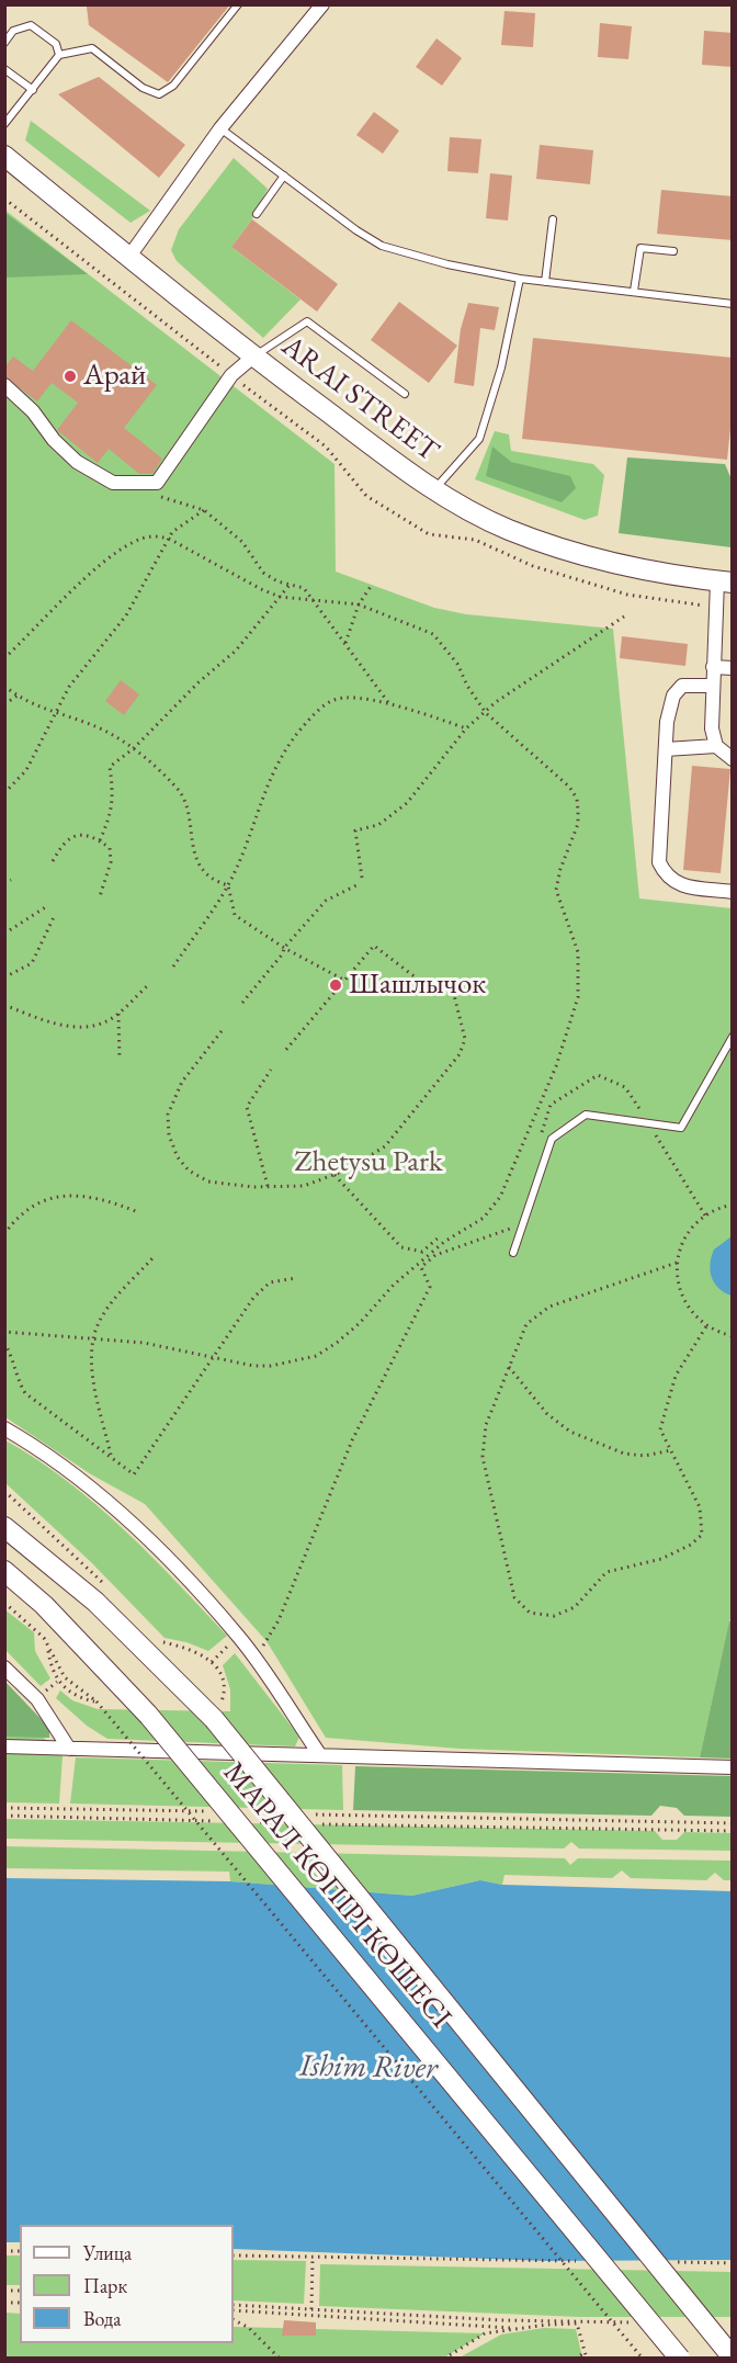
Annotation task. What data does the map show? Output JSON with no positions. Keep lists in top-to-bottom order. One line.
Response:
{"streets":{"main road":["ARAI STREET","МАРАЛ КӨПІРІ КӨШЕСІ"]},"water":["Ishim River"],"parks":["Zhetysu Park"],"places":["Арай","Шашлычок"],"legend":["Улица","Парк","Вода"]}
